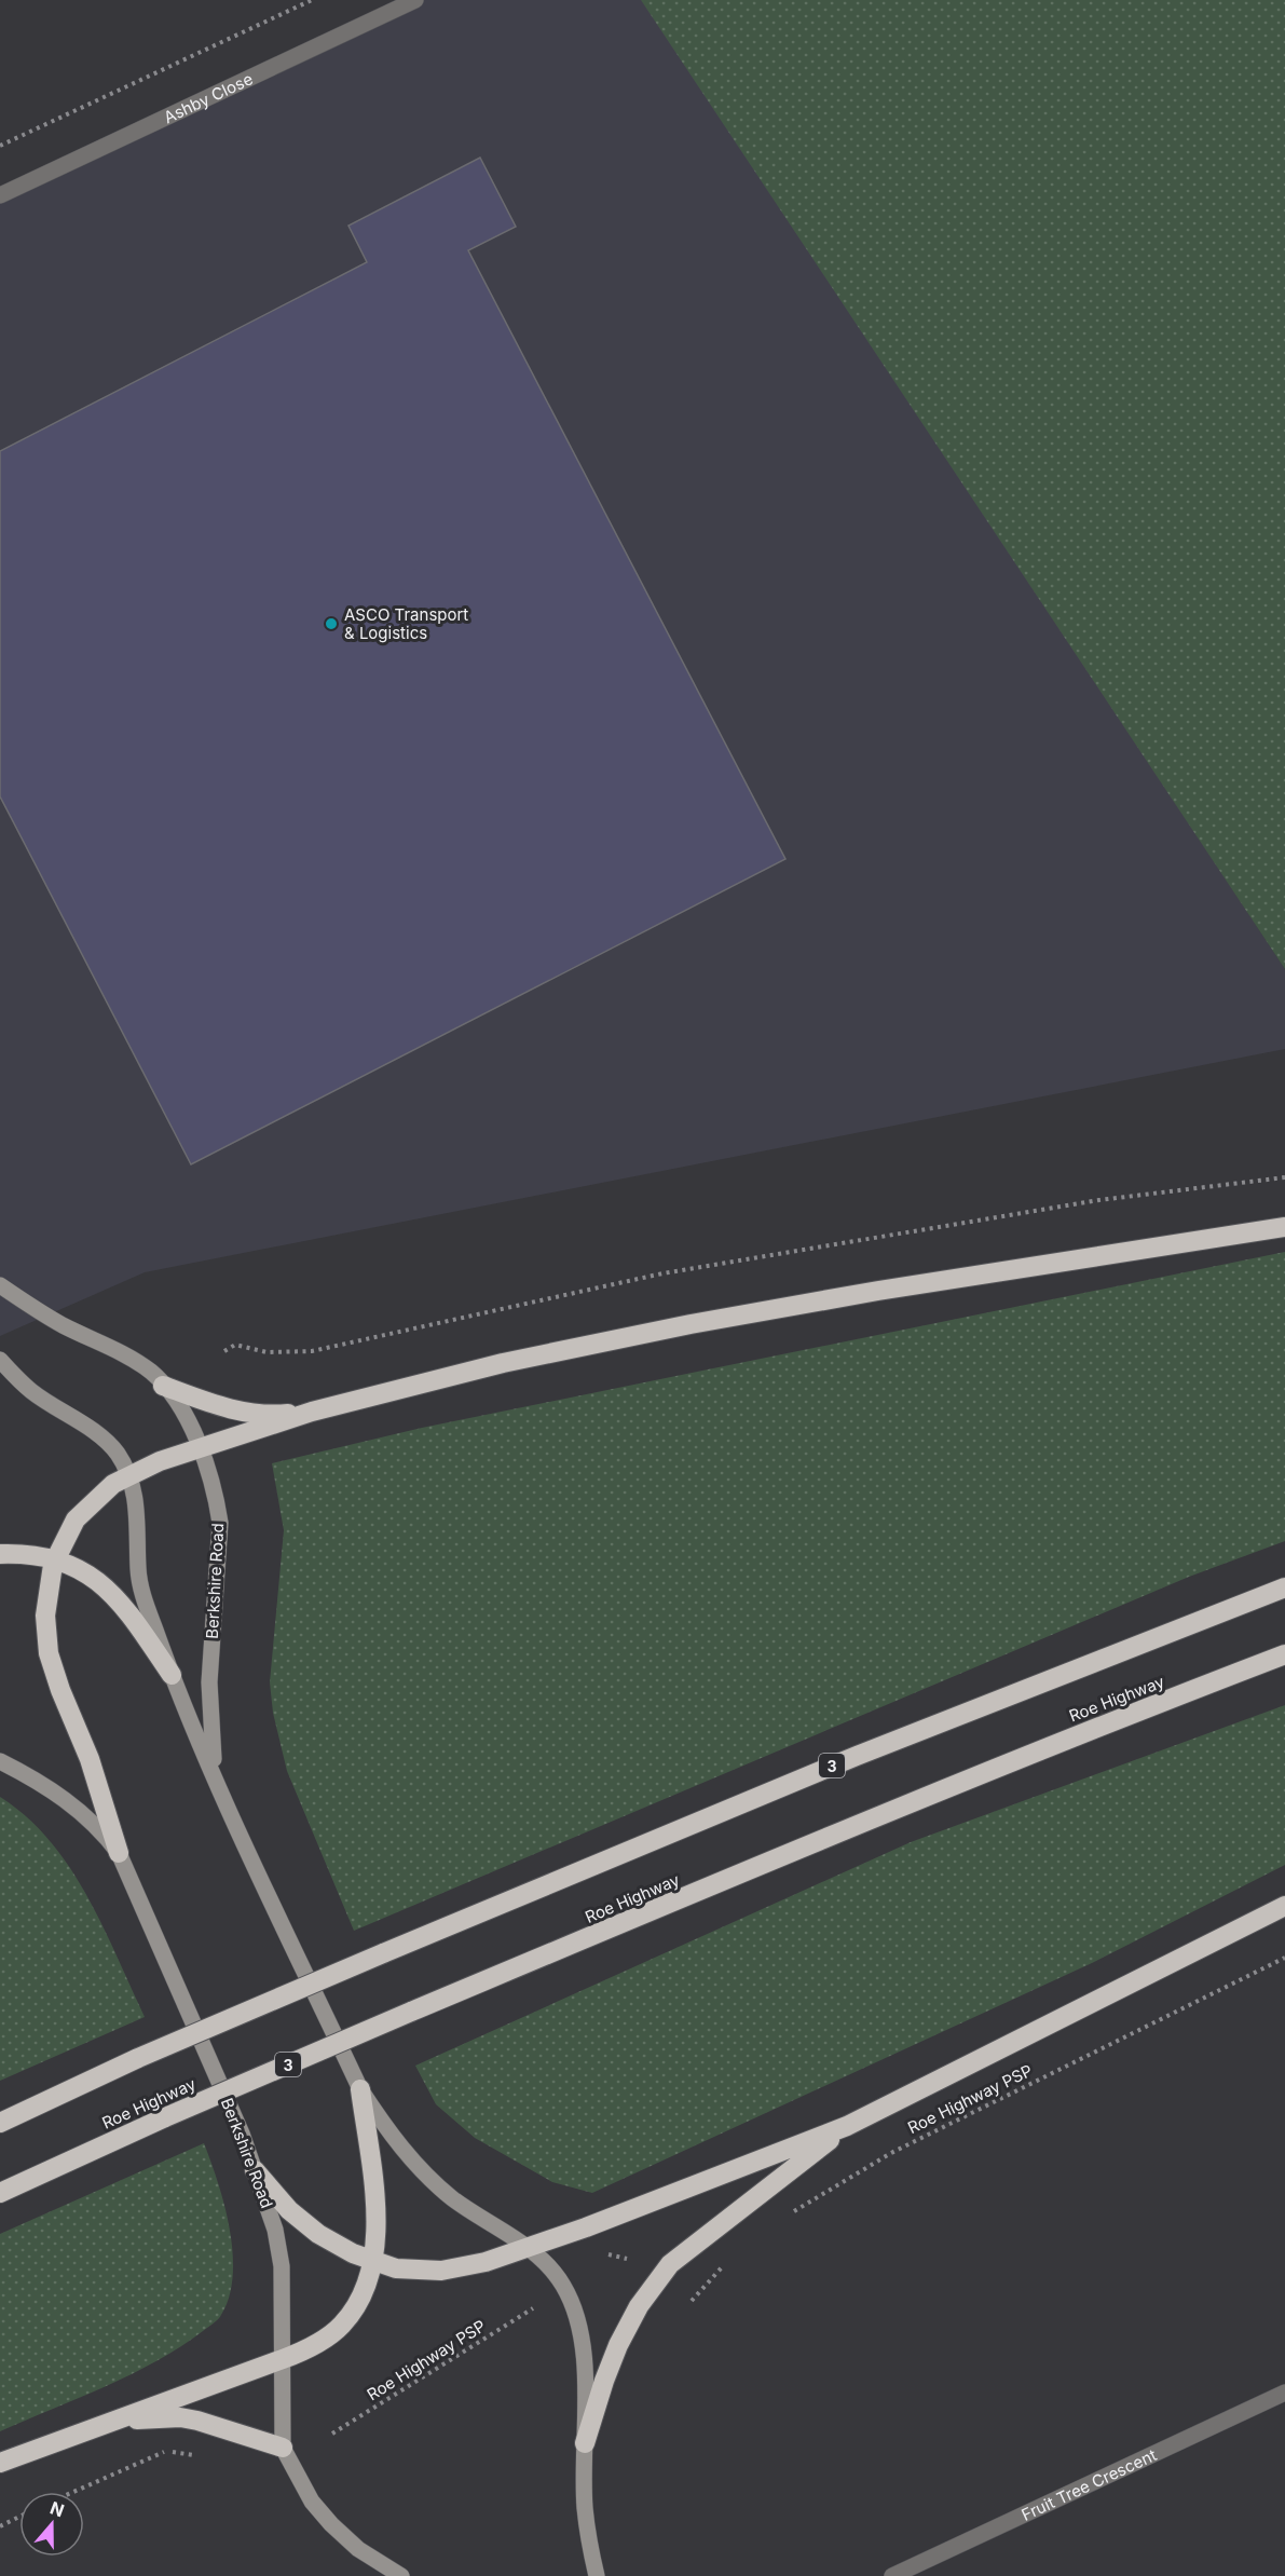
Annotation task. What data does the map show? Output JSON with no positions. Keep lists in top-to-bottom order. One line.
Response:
{"streets":{"highway":["Roe Highway","3"],"main road":["Berkshire Road"],"street":["Ashby Close","Fruit Tree Crescent"],"path":["Roe Highway PSP"]},"places":["ASCO Transport & Logistics"],"north":"top"}
